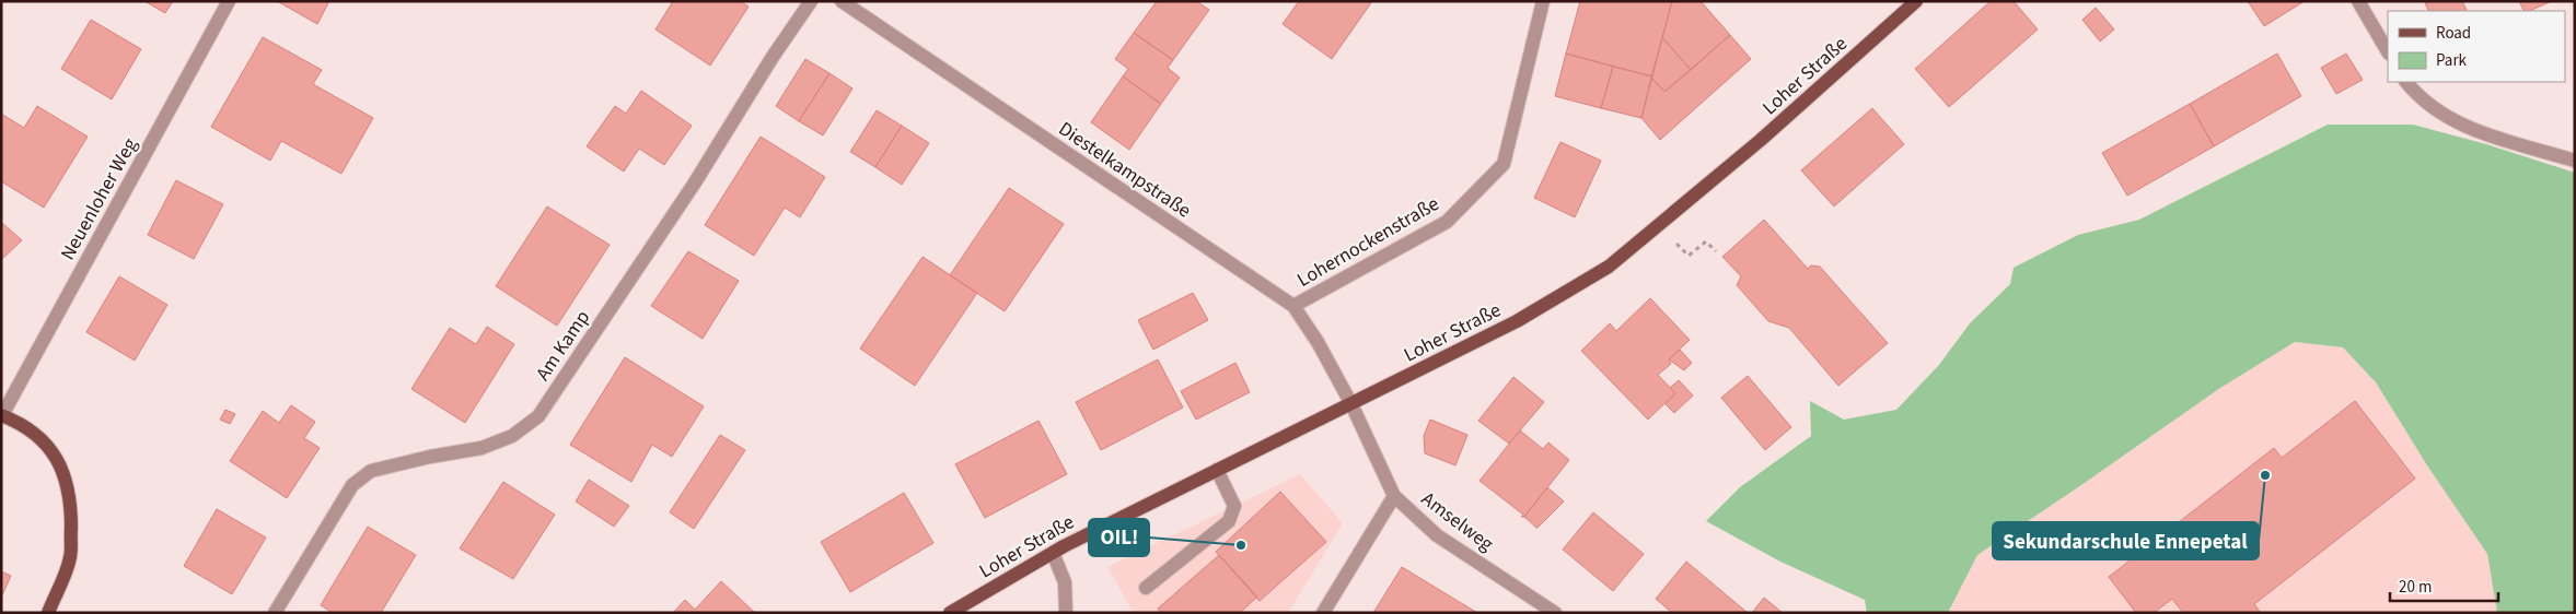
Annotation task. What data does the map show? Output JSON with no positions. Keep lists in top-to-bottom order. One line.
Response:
{"streets":{"main road":["Loher Straße"],"street":["Diestelkampstraße","Neuenloher Weg","Lohernockenstraße","Am Kamp","Amselweg"]},"crossings":[["Loher Straße","Diestelkampstraße"],["Loher Straße","Amselweg"],["Diestelkampstraße","Lohernockenstraße"],["Diestelkampstraße","Amselweg"]],"places":["Sekundarschule Ennepetal","OIL!"],"legend":["Road","Park"],"scale_bar":"20 m"}
